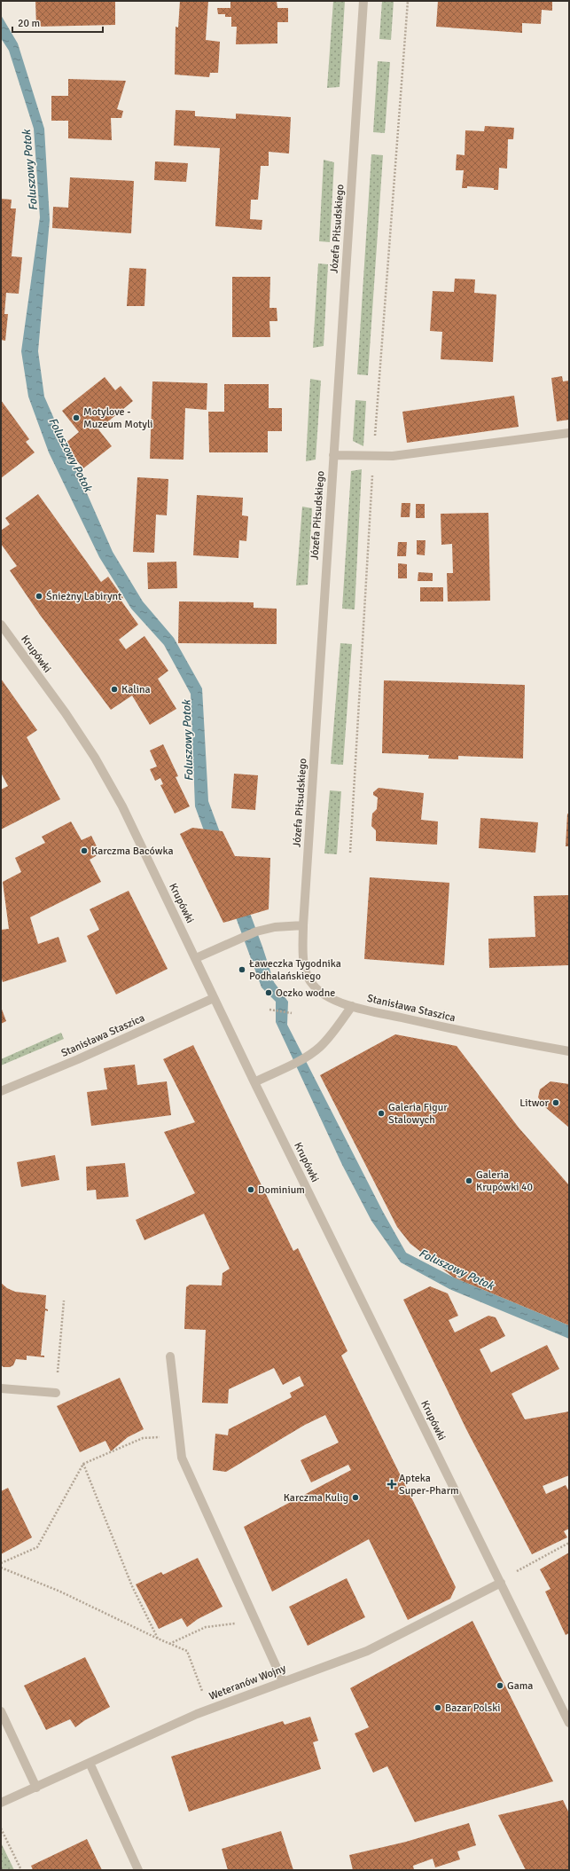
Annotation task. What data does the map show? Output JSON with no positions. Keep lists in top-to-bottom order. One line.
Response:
{"streets":{"street":["Józefa Piłsudskiego","Krupówki","Stanisława Staszica","Weteranów Wojny"]},"crossings":[["Józefa Piłsudskiego","Stanisława Staszica"],["Krupówki","Stanisława Staszica"],["Krupówki","Weteranów Wojny"]],"water":["Foluszowy Potok"],"places":{"other":["Motylove - Muzeum Motyli","Śnieżny Labirynt","Kalina","Karczma Bacówka","Ławeczka Tygodnika Podhalańskiego","Oczko wodne","Litwor","Galeria Figur Stalowych","Galeria Krupówki 40","Dominium","Karczma Kulig","Gama","Bazar Polski"],"health":["Apteka Super-Pharm"]},"scale_bar":"20 m"}
